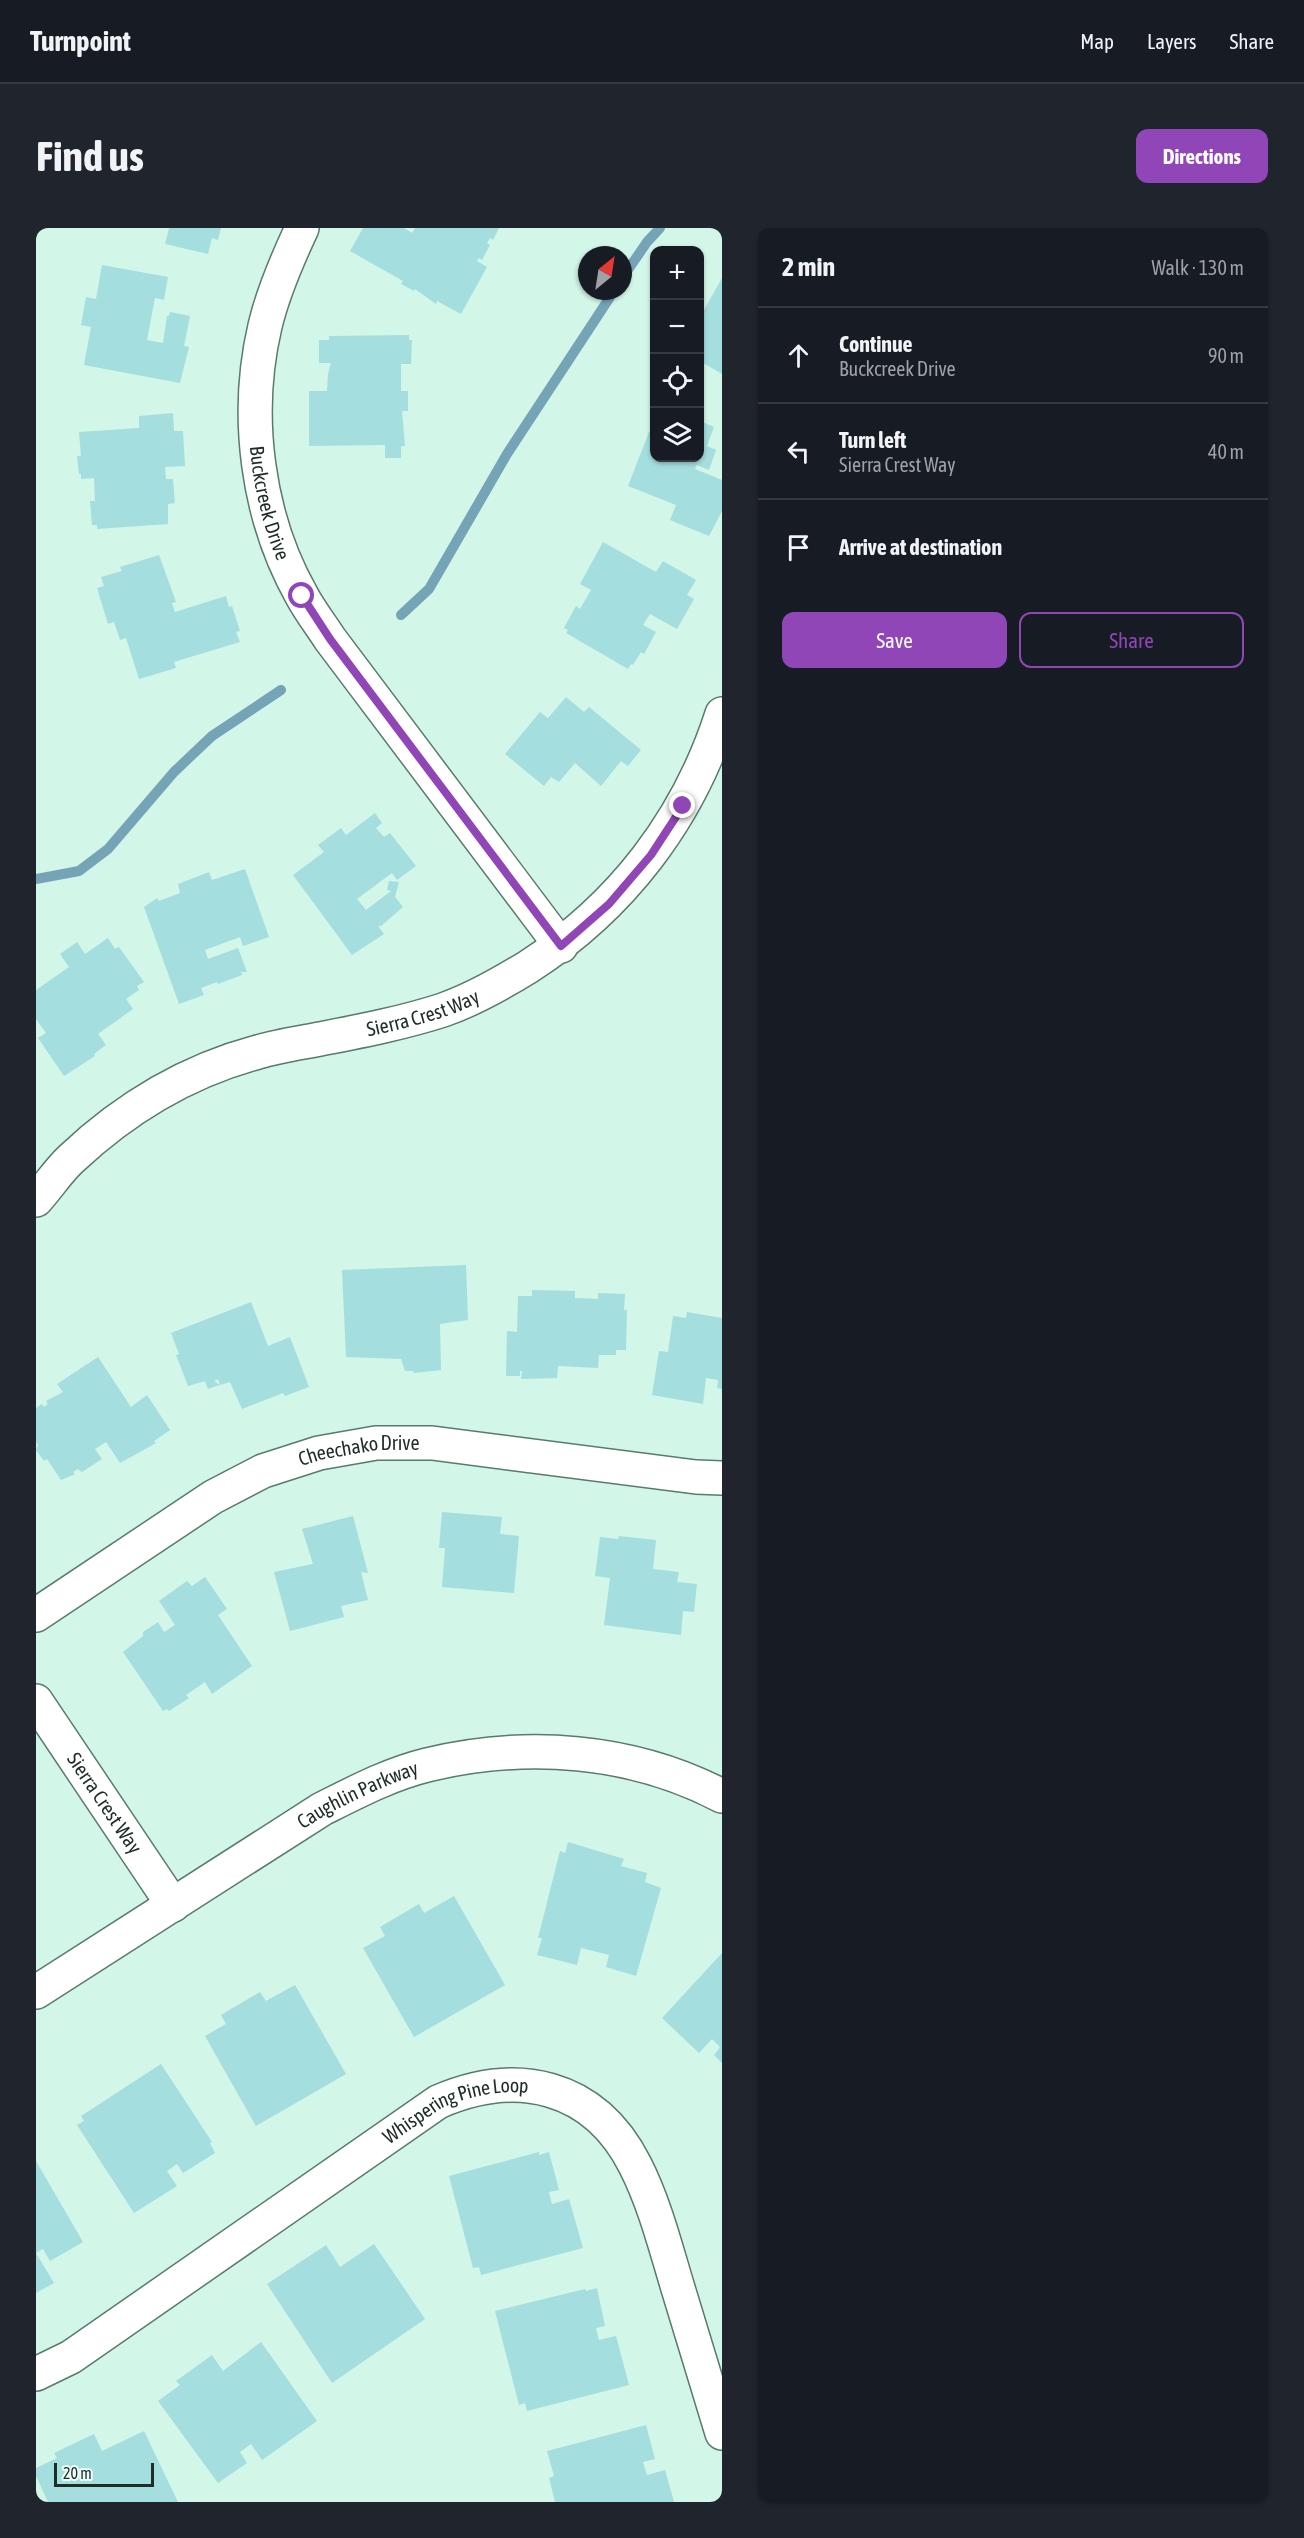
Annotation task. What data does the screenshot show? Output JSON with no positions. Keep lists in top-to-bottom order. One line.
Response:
{"streets":{"street":["Buckcreek Drive","Sierra Crest Way","Cheechako Drive","Caughlin Parkway","Whispering Pine Loop"]},"crossings":[["Buckcreek Drive","Sierra Crest Way"],["Sierra Crest Way","Caughlin Parkway"]],"scale_bar":"20 m","north":"top right","page":{"header":"Turnpoint","nav":["Map","Layers","Share"],"buttons":["Directions",["Save","Share"]],"title":"Find us","heading":["2 min","Walk · 130 m"],"map_buttons":["+","−"],"list":[["Continue","Buckcreek Drive","90 m"],["Turn left","Sierra Crest Way","40 m"],"Arrive at destination"],"scale":"20 m"}}
